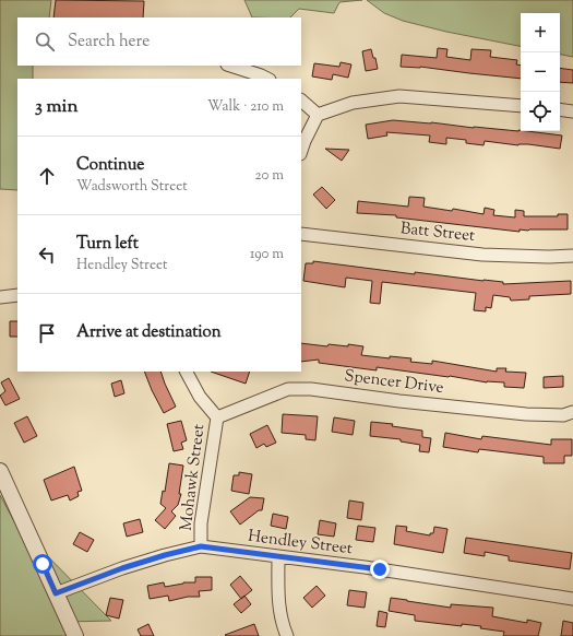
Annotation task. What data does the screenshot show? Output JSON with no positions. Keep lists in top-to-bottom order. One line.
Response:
{"streets":{"street":["Batt Street","Spencer Drive","Mohawk Street","Hendley Street"]},"crossings":[["Spencer Drive","Mohawk Street"],["Mohawk Street","Hendley Street"]],"page":{"map_buttons":["+","−"],"search":"Search here","heading":["3 min","Walk · 210 m"],"list":[["Continue","Wadsworth Street","20 m"],["Turn left","Hendley Street","190 m"],"Arrive at destination"]}}
